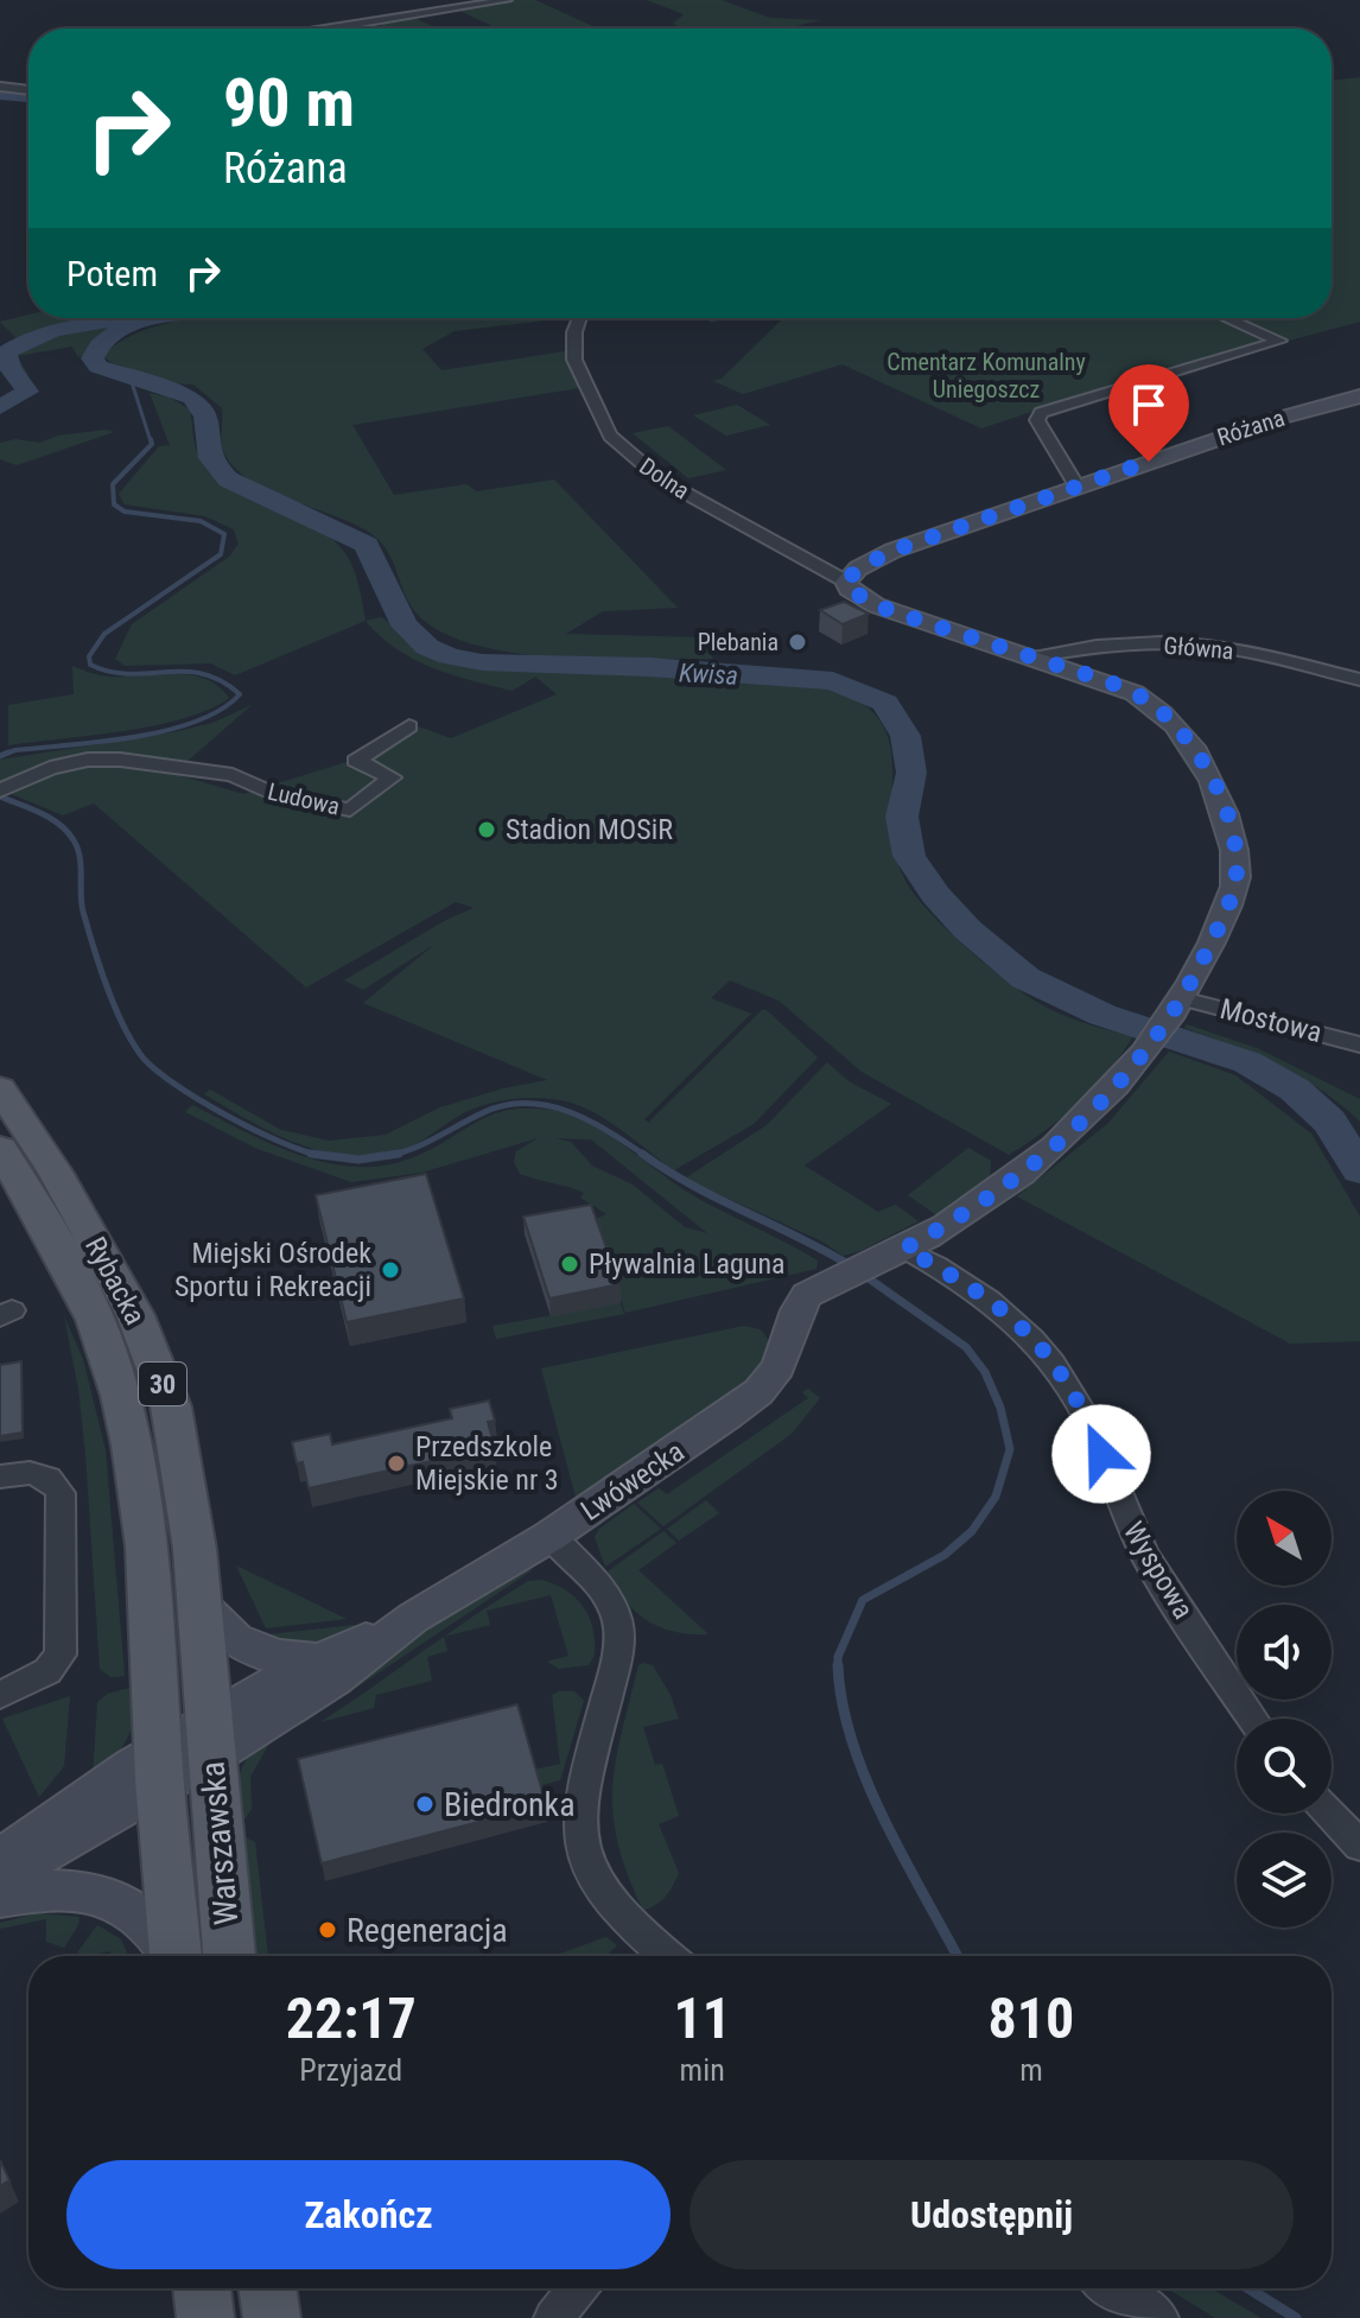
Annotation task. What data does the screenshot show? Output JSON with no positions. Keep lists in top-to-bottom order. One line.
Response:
{"streets":{"main road":["Rybacka","30","Warszawska"],"street":["Różana","Dolna","Główna","Ludowa","Mostowa","Lwówecka","Wyspowa"]},"crossings":[["Różana","Dolna"],["Rybacka","Lwówecka"],["Rybacka","Warszawska"],["Lwówecka","Wyspowa"],["Lwówecka","Warszawska"]],"water":["Kwisa"],"parks":["Cmentarz Komunalny Uniegoszcz"],"places":["Plebania","Stadion MOSiR","Pływalnia Laguna","Miejski Ośrodek Sportu i Rekreacji","Przedszkole Miejskie nr 3","Biedronka","Regeneracja"],"north":"top left","page":{"turn":["90 m","Różana"],"then":"Potem","eta":["22:17","Przyjazd","11","min","810","m"],"buttons":["Zakończ","Udostępnij"]}}
